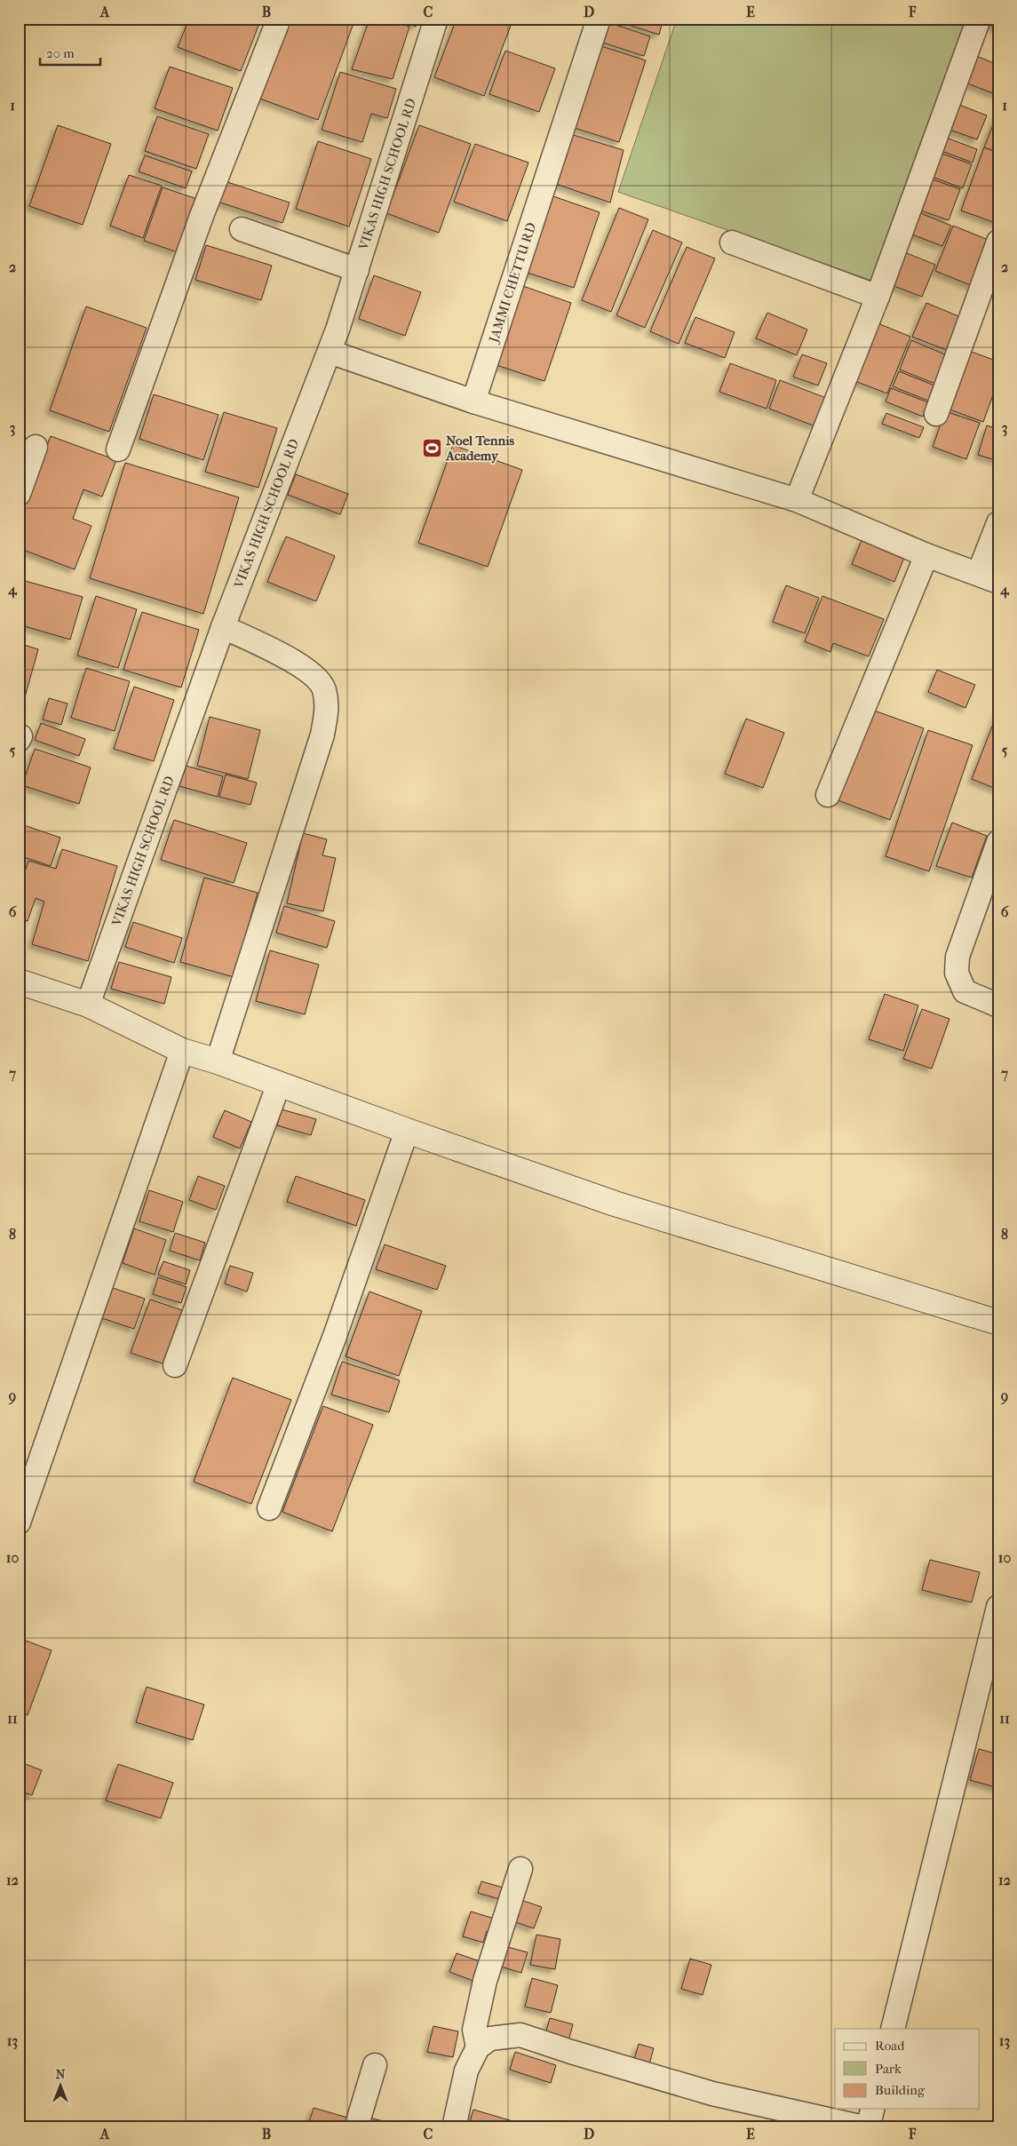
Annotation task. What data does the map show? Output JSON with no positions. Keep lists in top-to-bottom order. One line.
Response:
{"streets":{"street":["VIKAS HIGH SCHOOL RD","JAMMI CHETTU RD"]},"places":{"sports":["Noel Tennis Academy"]},"legend":["Road","Park","Building"],"scale_bar":"20 m","north":"top","grid":{"columns":["A","B","C","D","E","F"],"rows":["1","2","3","4","5","6","7","8","9","10","11","12","13"]}}
